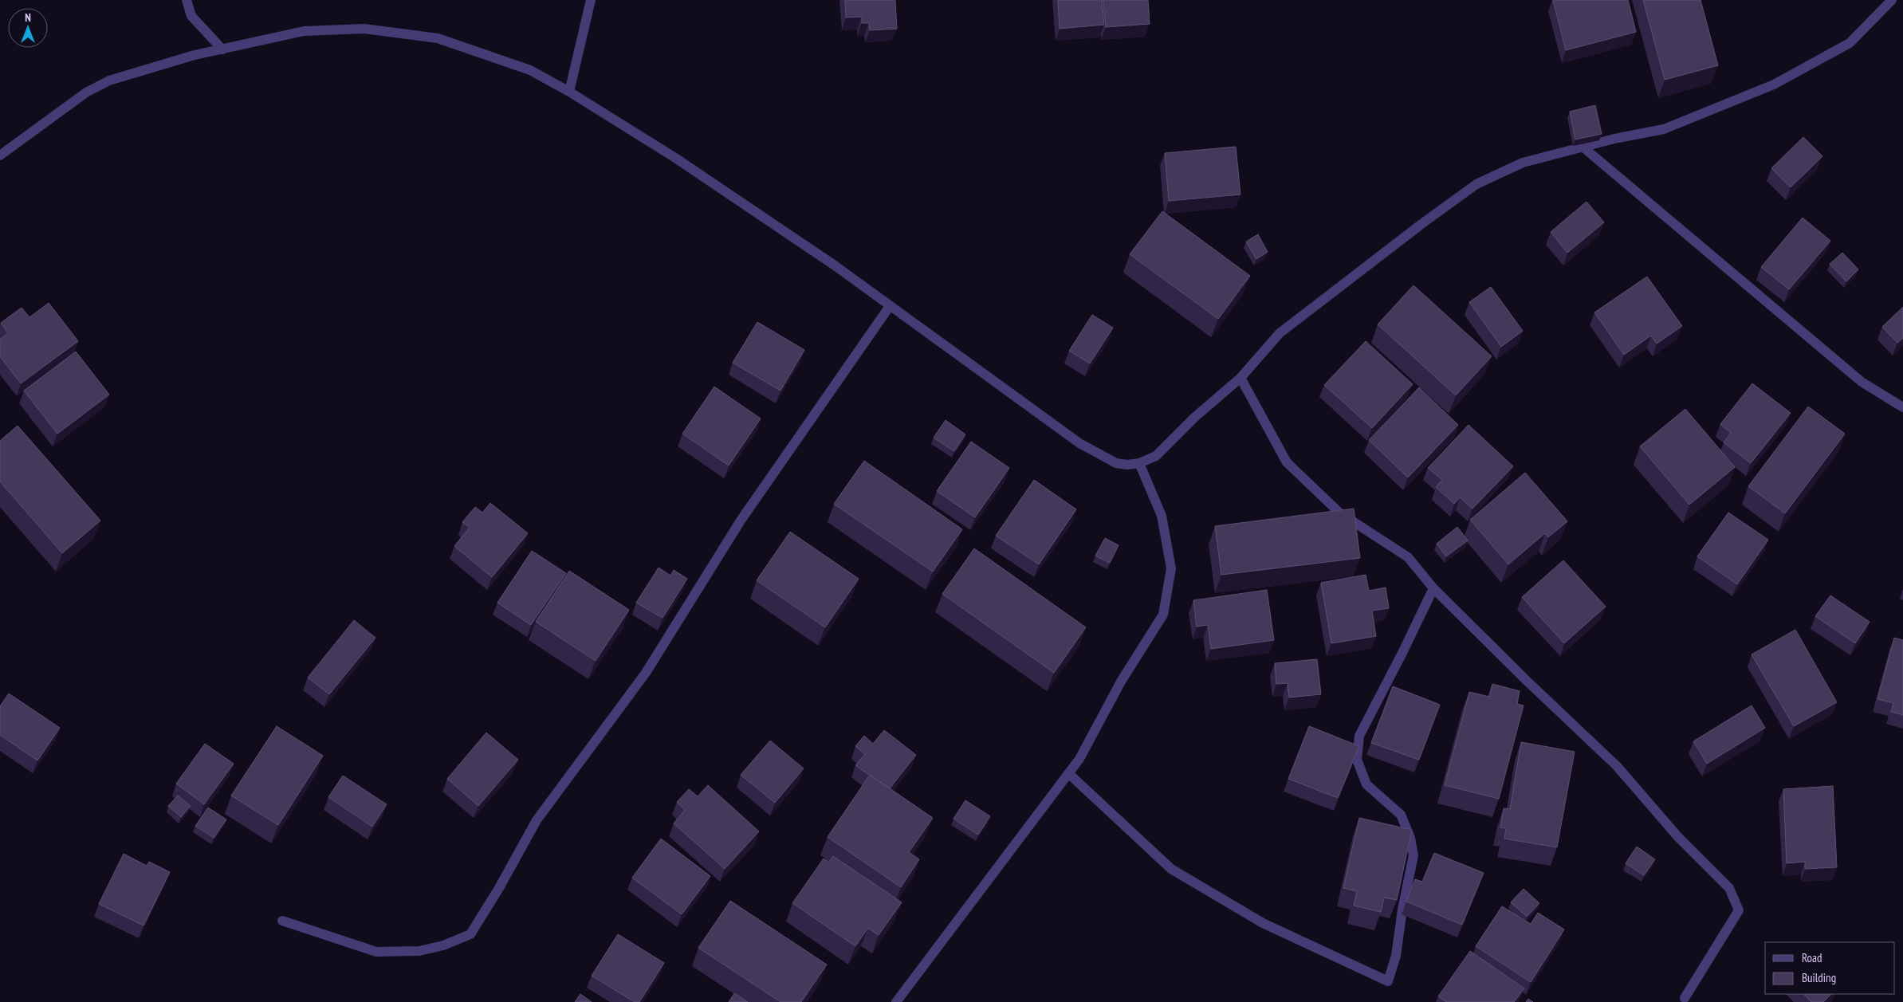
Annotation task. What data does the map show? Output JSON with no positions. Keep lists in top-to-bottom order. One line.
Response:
{"legend":["Road","Building"],"north":"top"}
